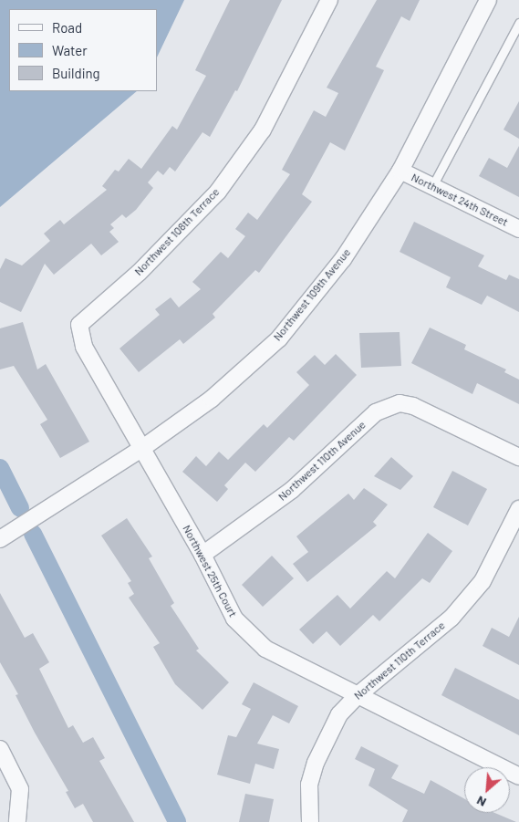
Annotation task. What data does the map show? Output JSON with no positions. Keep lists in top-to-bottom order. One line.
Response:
{"streets":{"street":["Northwest 24th Street","Northwest 108th Terrace","Northwest 109th Avenue","Northwest 110th Avenue","Northwest 25th Court","Northwest 110th Terrace"]},"crossings":[["Northwest 24th Street","Northwest 109th Avenue"],["Northwest 108th Terrace","Northwest 25th Court"],["Northwest 109th Avenue","Northwest 25th Court"],["Northwest 110th Avenue","Northwest 25th Court"],["Northwest 25th Court","Northwest 110th Terrace"]],"legend":["Road","Water","Building"],"north":"bottom left"}
